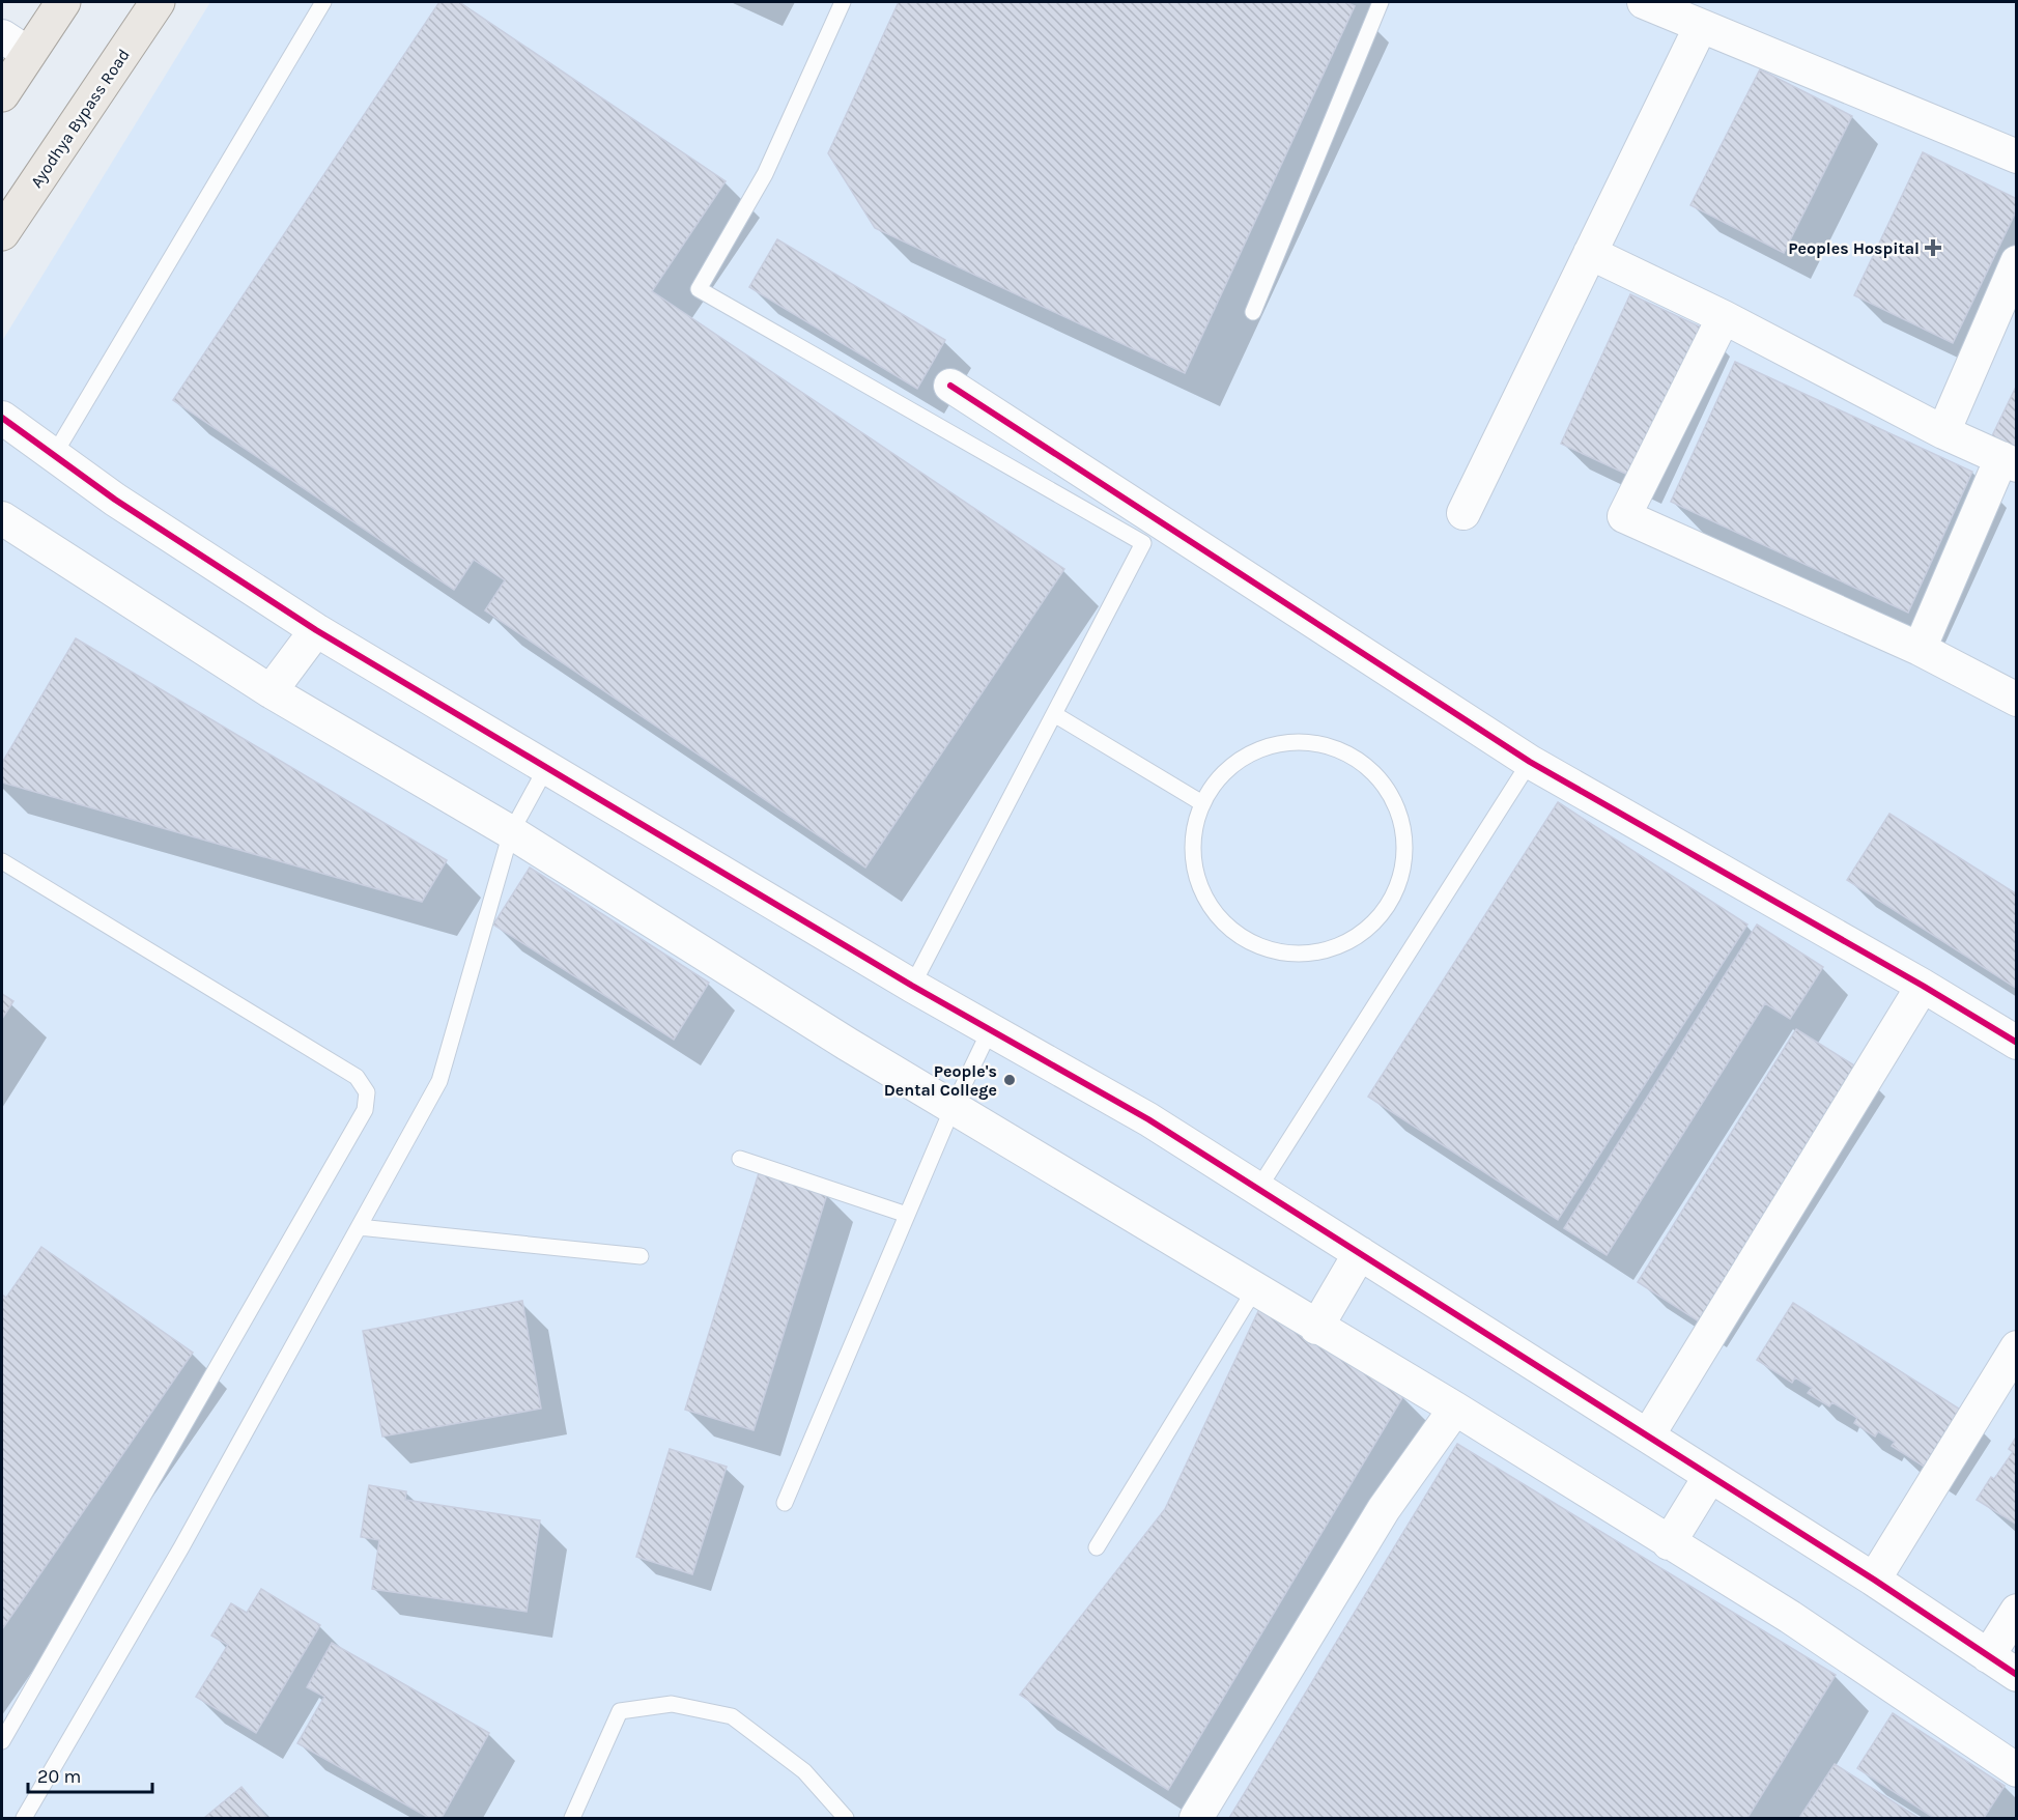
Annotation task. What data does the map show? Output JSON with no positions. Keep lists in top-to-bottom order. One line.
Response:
{"streets":{"main road":["Ayodhya Bypass Road"]},"places":{"health":["Peoples Hospital"],"other":["People's Dental College"]},"scale_bar":"20 m"}
